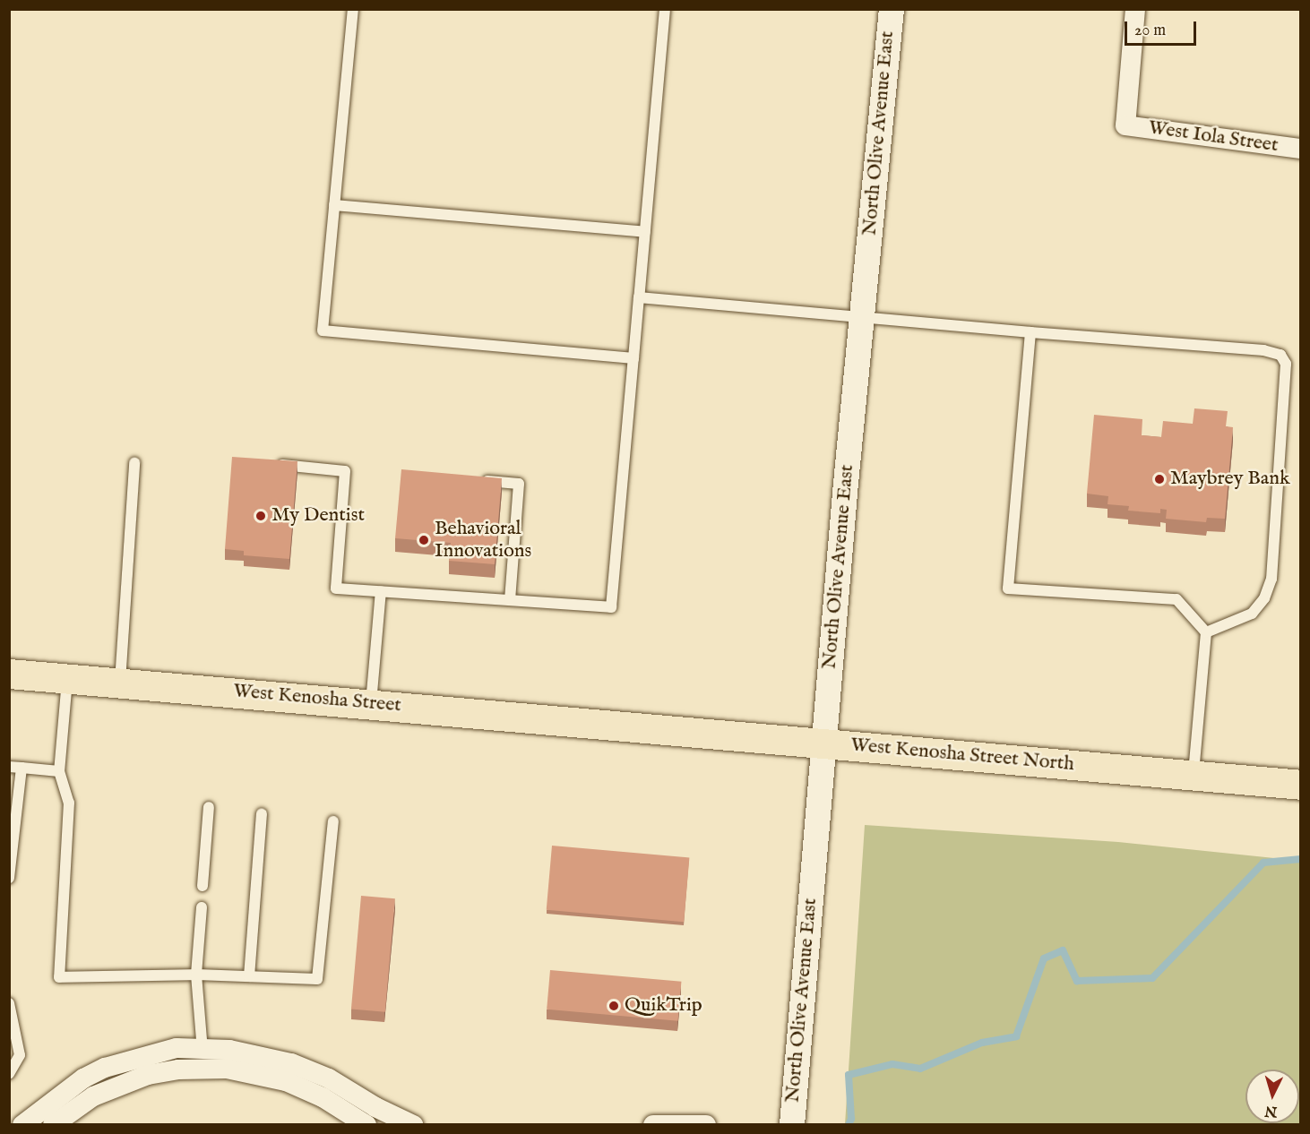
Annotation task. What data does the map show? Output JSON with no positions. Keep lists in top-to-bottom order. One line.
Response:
{"streets":{"main road":["West Kenosha Street","West Kenosha Street North"],"street":["North Olive Avenue East","West Iola Street"]},"crossings":[["North Olive Avenue East","West Kenosha Street North"],["West Kenosha Street","West Kenosha Street North"]],"places":["Maybrey Bank","My Dentist","Behavioral Innovations","QuikTrip"],"scale_bar":"20 m","north":"bottom"}
